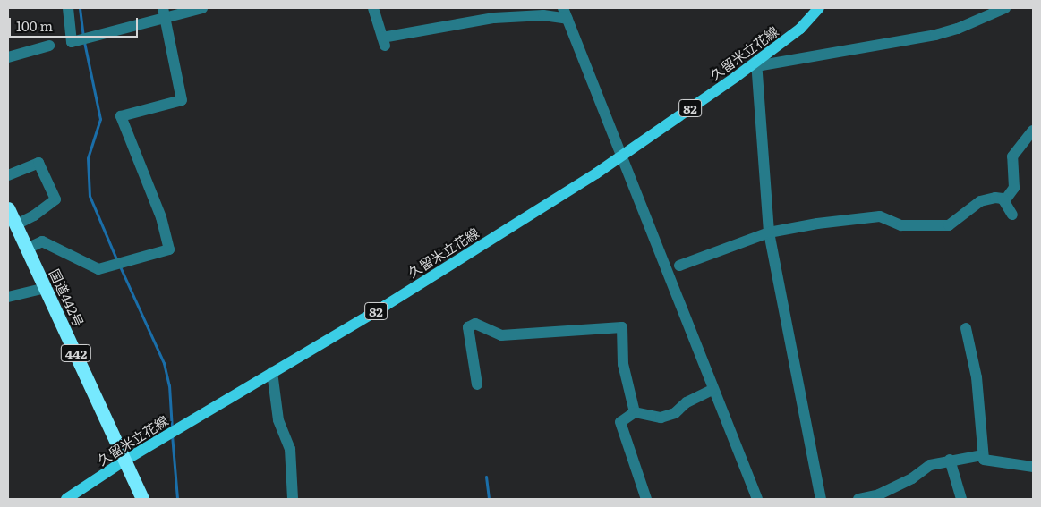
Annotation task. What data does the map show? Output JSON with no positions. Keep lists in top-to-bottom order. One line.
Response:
{"streets":{"highway":["国道442号","442"],"main road":["久留米立花線","82"]},"crossings":[["久留米立花線","国道442号"]],"scale_bar":"100 m"}
